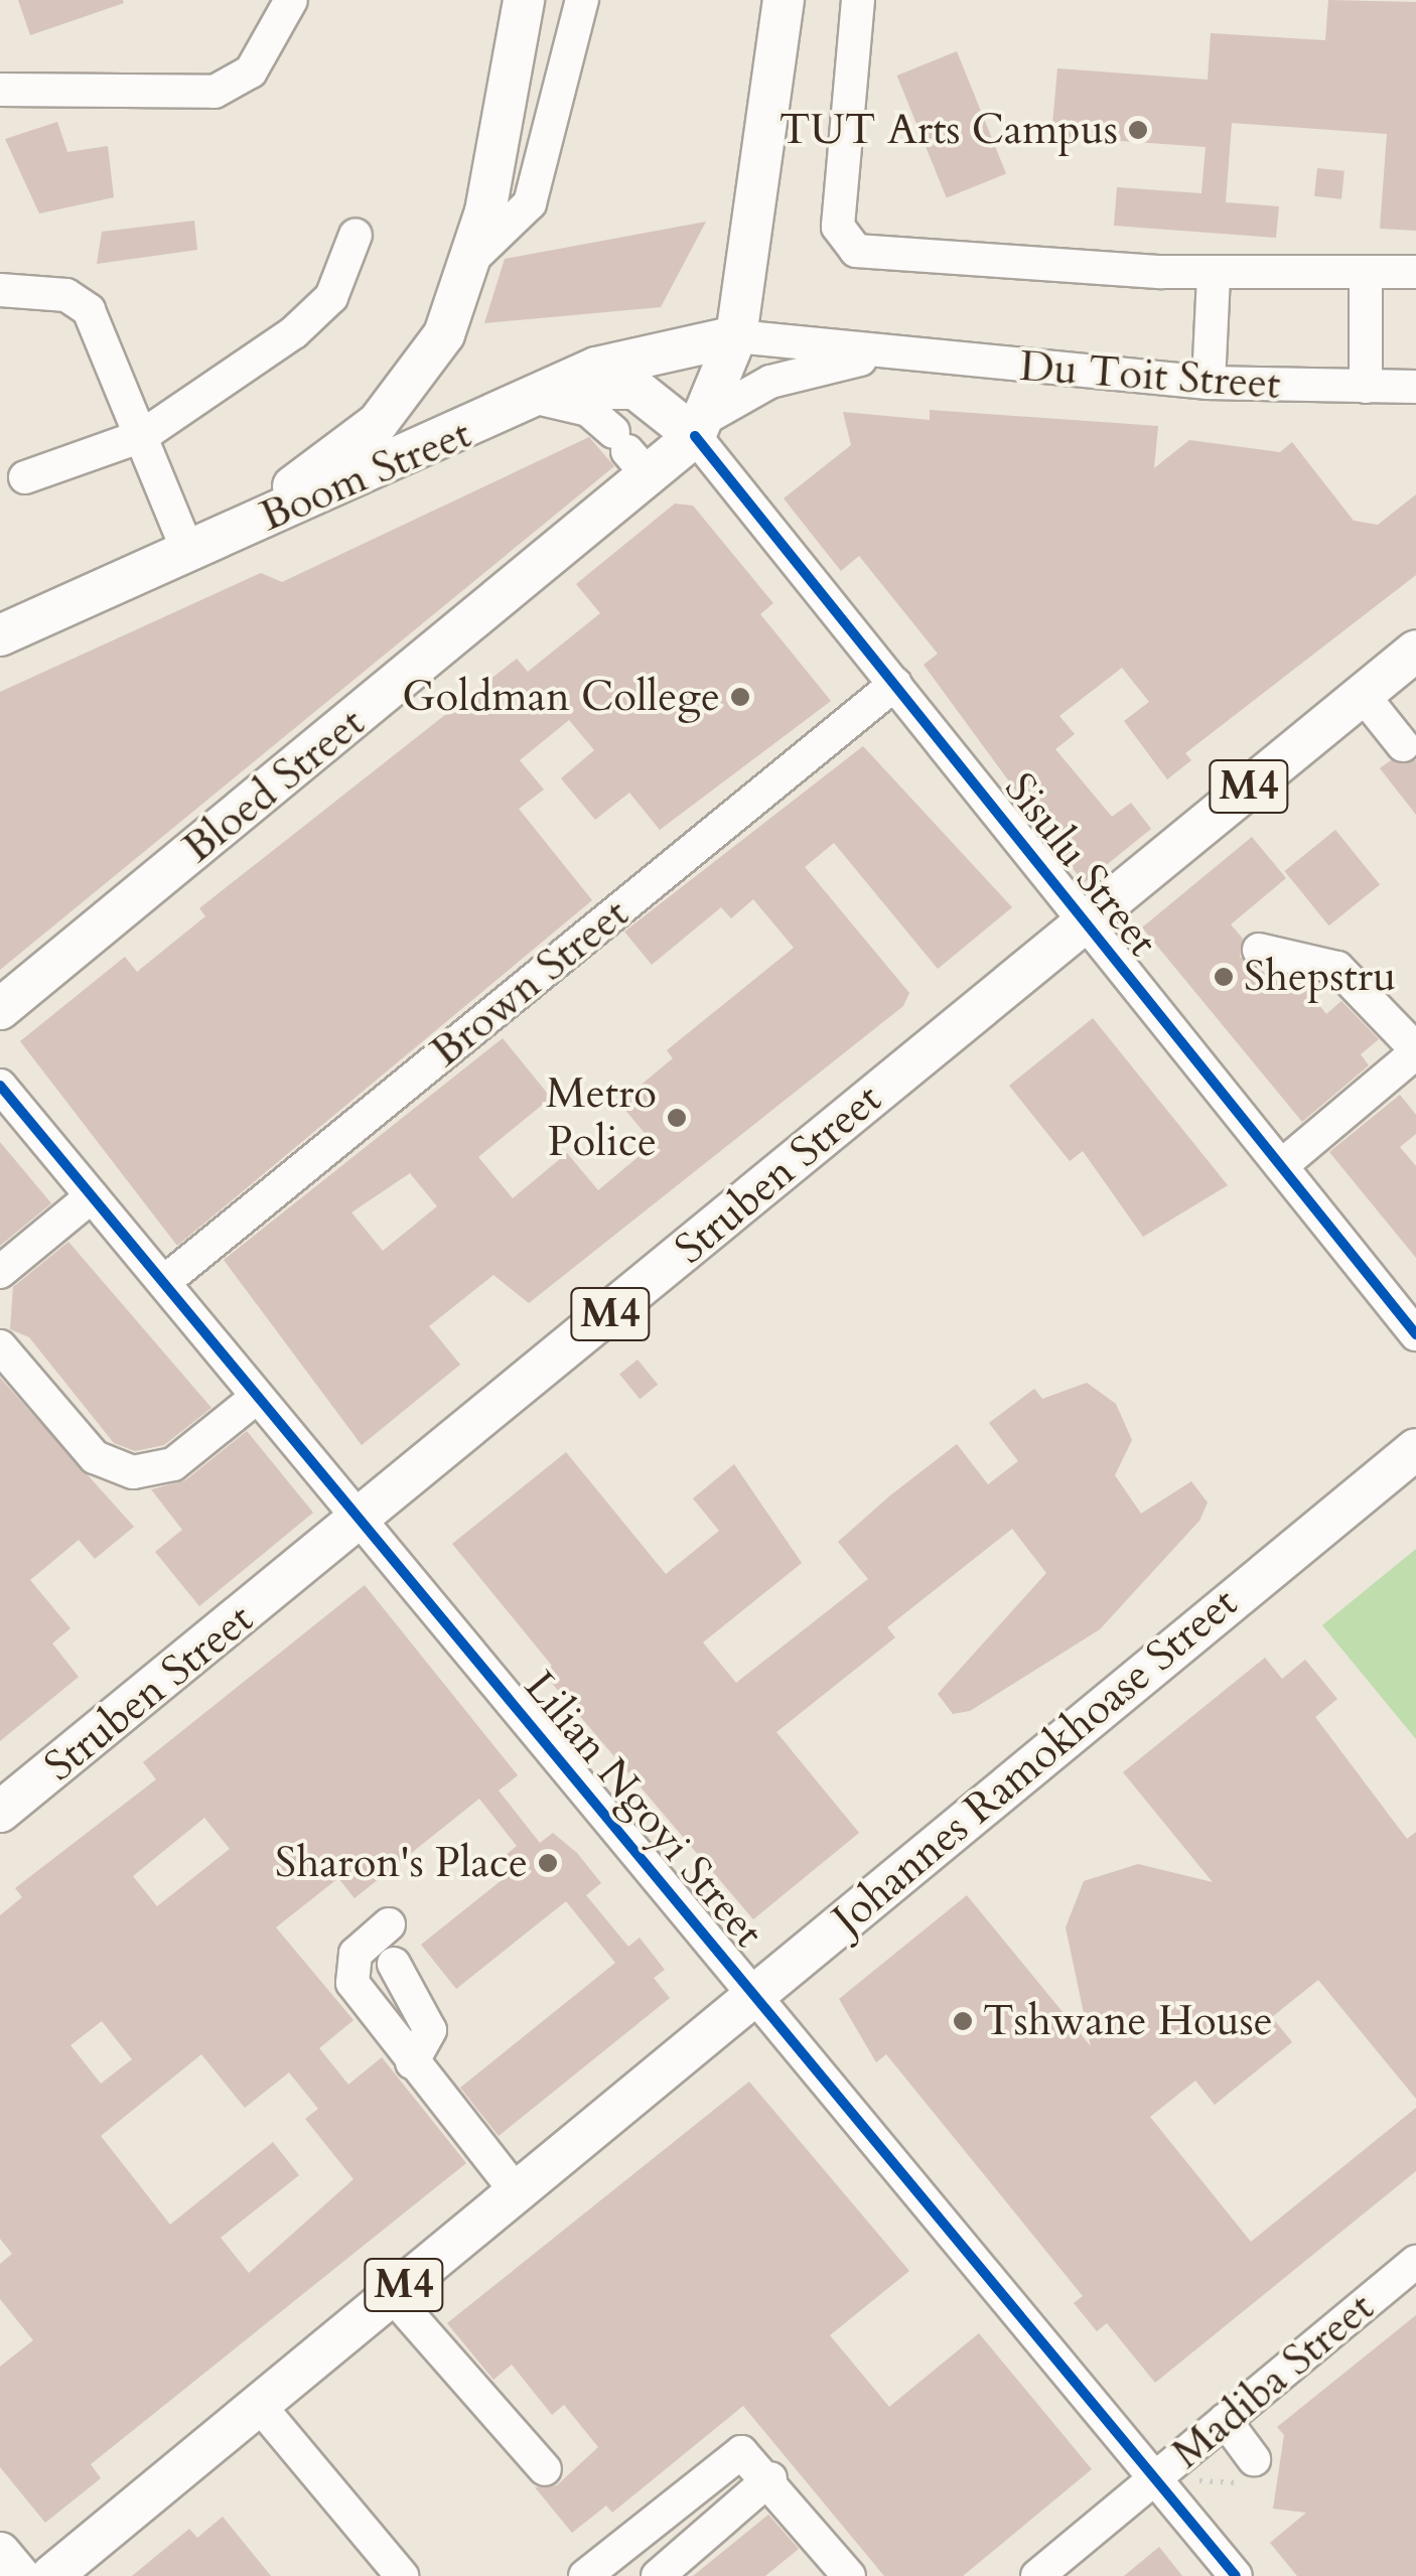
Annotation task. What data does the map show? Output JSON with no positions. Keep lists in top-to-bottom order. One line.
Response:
{"streets":{"main road":["Boom Street","Bloed Street","M4","Struben Street","Johannes Ramokhoase Street"],"street":["Du Toit Street","Sisulu Street","Brown Street","Lilian Ngoyi Street","Madiba Street"]},"crossings":[["Du Toit Street","Boom Street"],["Du Toit Street","Bloed Street"],["Du Toit Street","Sisulu Street"],["Boom Street","Bloed Street"],["Bloed Street","Sisulu Street"],["Sisulu Street","Brown Street"],["Sisulu Street","Struben Street"],["Brown Street","Lilian Ngoyi Street"],["Struben Street","Lilian Ngoyi Street"],["Johannes Ramokhoase Street","Lilian Ngoyi Street"],["Lilian Ngoyi Street","Madiba Street"]],"places":["TUT Arts Campus","Goldman College","Shepstru","Metro Police","Sharon's Place","Tshwane House"]}
